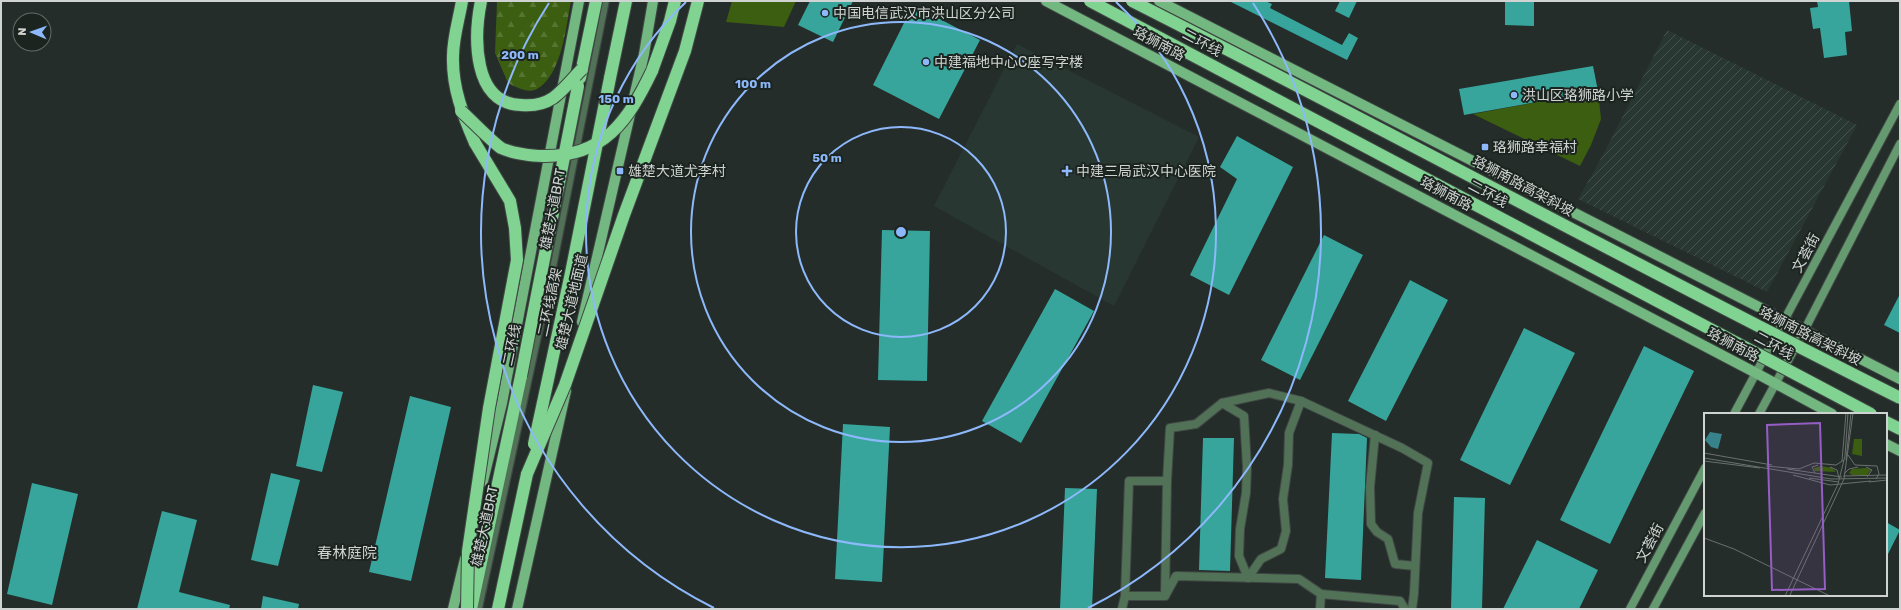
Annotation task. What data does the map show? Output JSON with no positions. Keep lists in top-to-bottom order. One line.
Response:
{"streets":{"highway":["二环线","珞狮南路高架斜坡","二环线高架"],"main road":["珞狮南路","文荟街","雄楚大道地面道"],"lane":["雄楚大道BRT"]},"crossings":[["珞狮南路","文荟街"]],"districts":["春林庭院"],"places":{"other":["中国电信武汉市洪山区分公司","中建福地中心C座写字楼","洪山区珞狮路小学"],"transit":["珞狮路幸福村","雄楚大道尤李村"],"health":["中建三局武汉中心医院"]},"north":"left","rings":["200 m","100 m","150 m","50 m"]}
